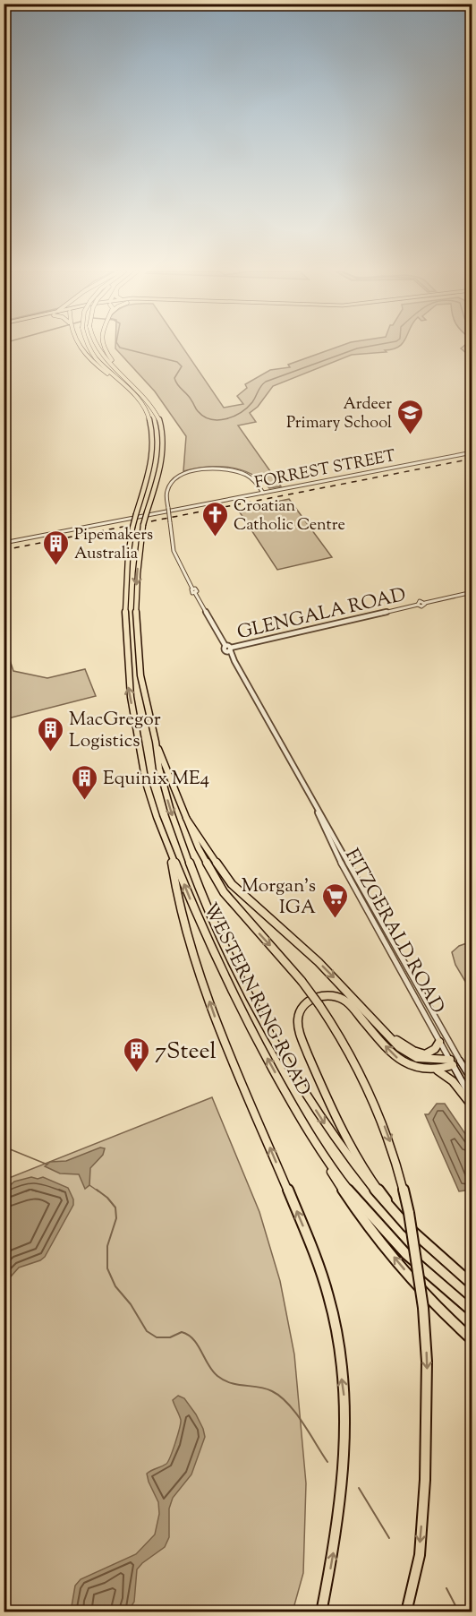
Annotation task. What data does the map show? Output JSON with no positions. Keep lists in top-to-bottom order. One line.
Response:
{"streets":{"highway":["WESTERN RING ROAD"],"main road":["FITZGERALD ROAD"],"street":["FORREST STREET","GLENGALA ROAD"]},"crossings":[["FORREST STREET","FITZGERALD ROAD"],["FORREST STREET","WESTERN RING ROAD"],["GLENGALA ROAD","FITZGERALD ROAD"]],"places":{"school or university":["Ardeer Primary School"],"church":["Croatian Catholic Centre"],"building":["Pipemakers Australia","MacGregor Logistics","Equinix ME4","7Steel"],"supermarket":["Morgan's IGA"]}}
